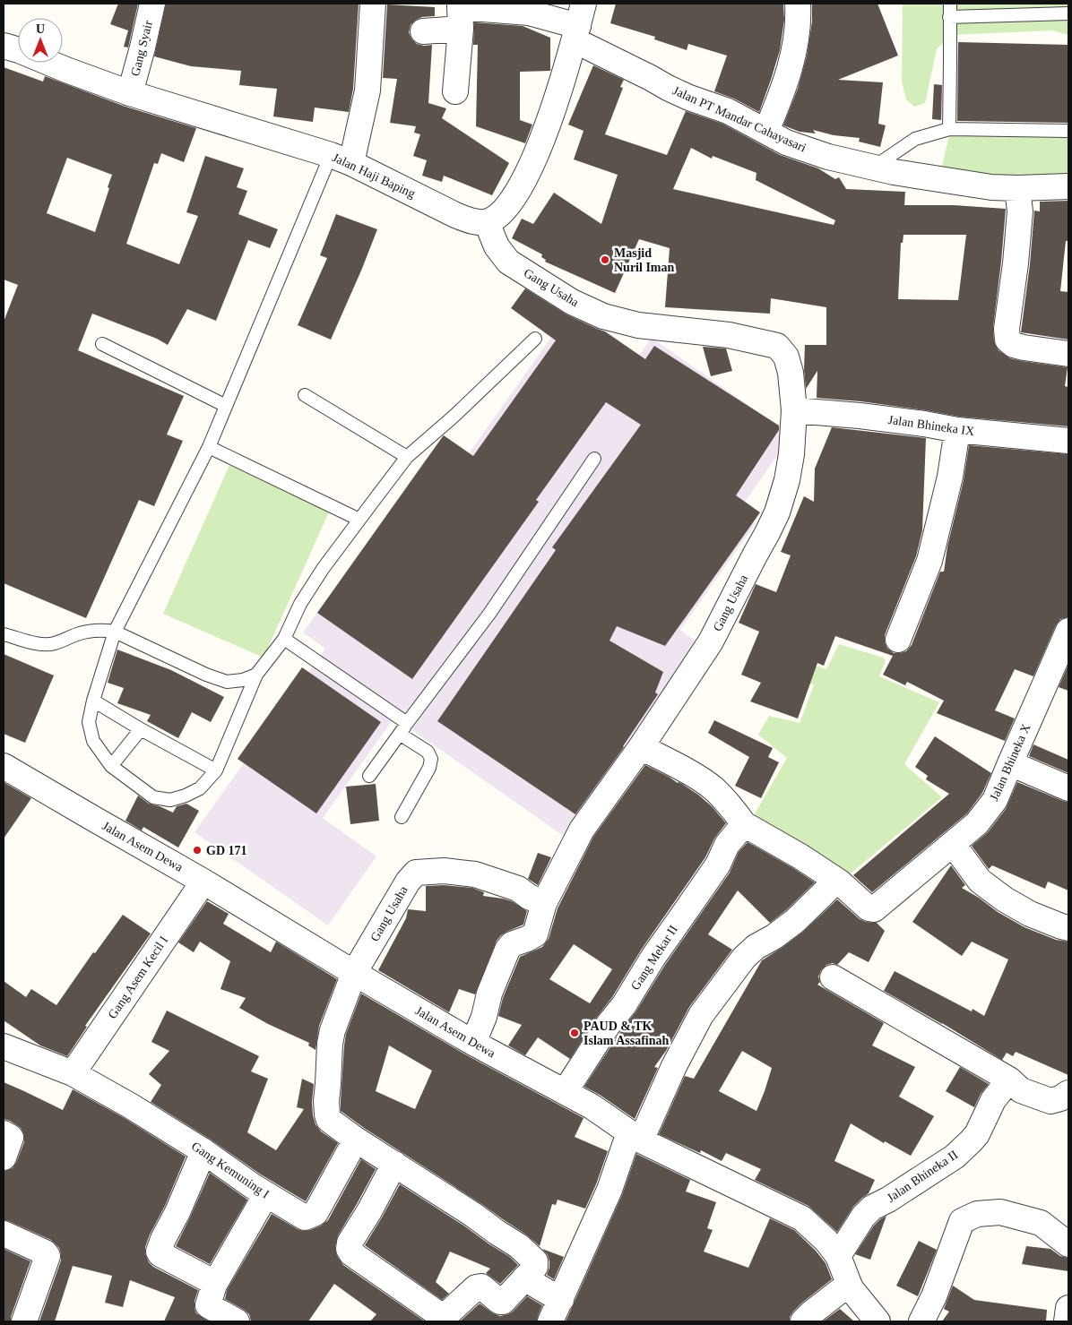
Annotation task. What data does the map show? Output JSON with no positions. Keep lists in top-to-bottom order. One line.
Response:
{"streets":{"street":["Gang Syair","Jalan PT Mandar Cahayasari","Jalan Haji Baping","Gang Usaha","Jalan Bhineka IX","Jalan Bhineka X","Jalan Asem Dewa","Gang Mekar II","Gang Asem Kecil I","Gang Kemuning I","Jalan Bhineka II"]},"crossings":[["Gang Syair","Jalan Haji Baping"],["Jalan Haji Baping","Gang Usaha"],["Gang Usaha","Jalan Bhineka IX"],["Gang Usaha","Jalan Asem Dewa"],["Jalan Asem Dewa","Gang Mekar II"],["Jalan Asem Dewa","Gang Asem Kecil I"],["Jalan Asem Dewa","Jalan Bhineka II"],["Gang Asem Kecil I","Gang Kemuning I"]],"places":["Masjid Nuril Iman","GD 171","PAUD & TK Islam Assafinah"],"north":"top"}
